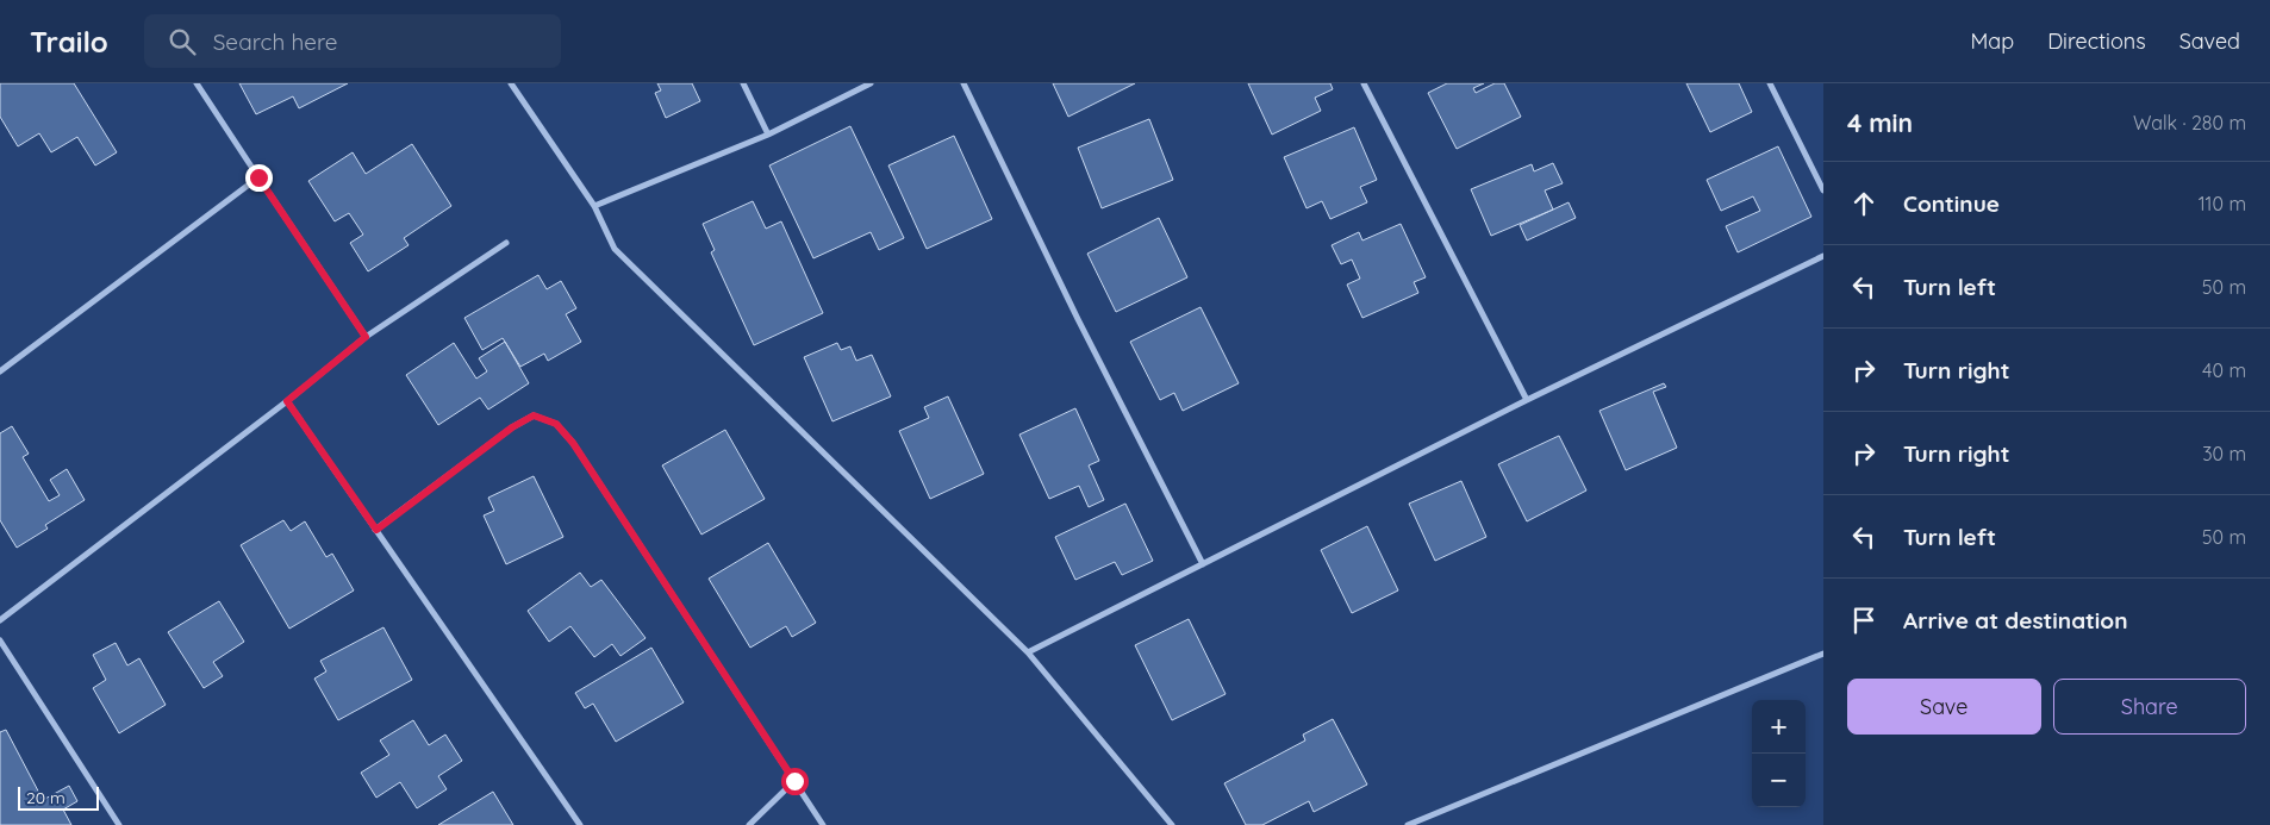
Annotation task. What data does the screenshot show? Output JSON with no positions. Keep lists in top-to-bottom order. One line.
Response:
{"scale_bar":"20 m","page":{"header":"Trailo","search":"Search here","nav":["Map","Directions","Saved"],"heading":["4 min","Walk · 280 m"],"list":[["Continue","110 m"],["Turn left","50 m"],["Turn right","40 m"],["Turn right","30 m"],["Turn left","50 m"],"Arrive at destination"],"buttons":["Save","Share"],"map_buttons":["+","−"],"scale":"20 m"}}
